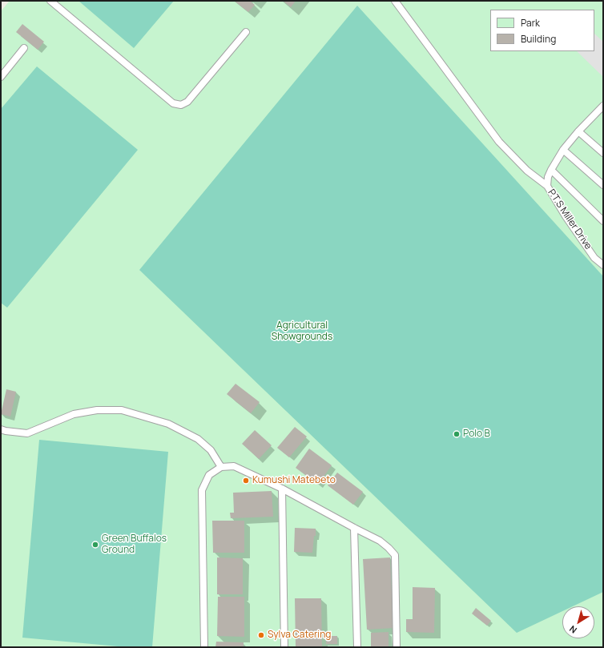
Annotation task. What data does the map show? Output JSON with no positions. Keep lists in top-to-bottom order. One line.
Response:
{"streets":{"lane":["P.T.S Miller Drive"]},"parks":["Agricultural Showgrounds"],"places":["Polo B","Kumushi Matebeto","Green Buffalos Ground","Sylva Catering"],"legend":["Park","Building"],"north":"bottom left"}
